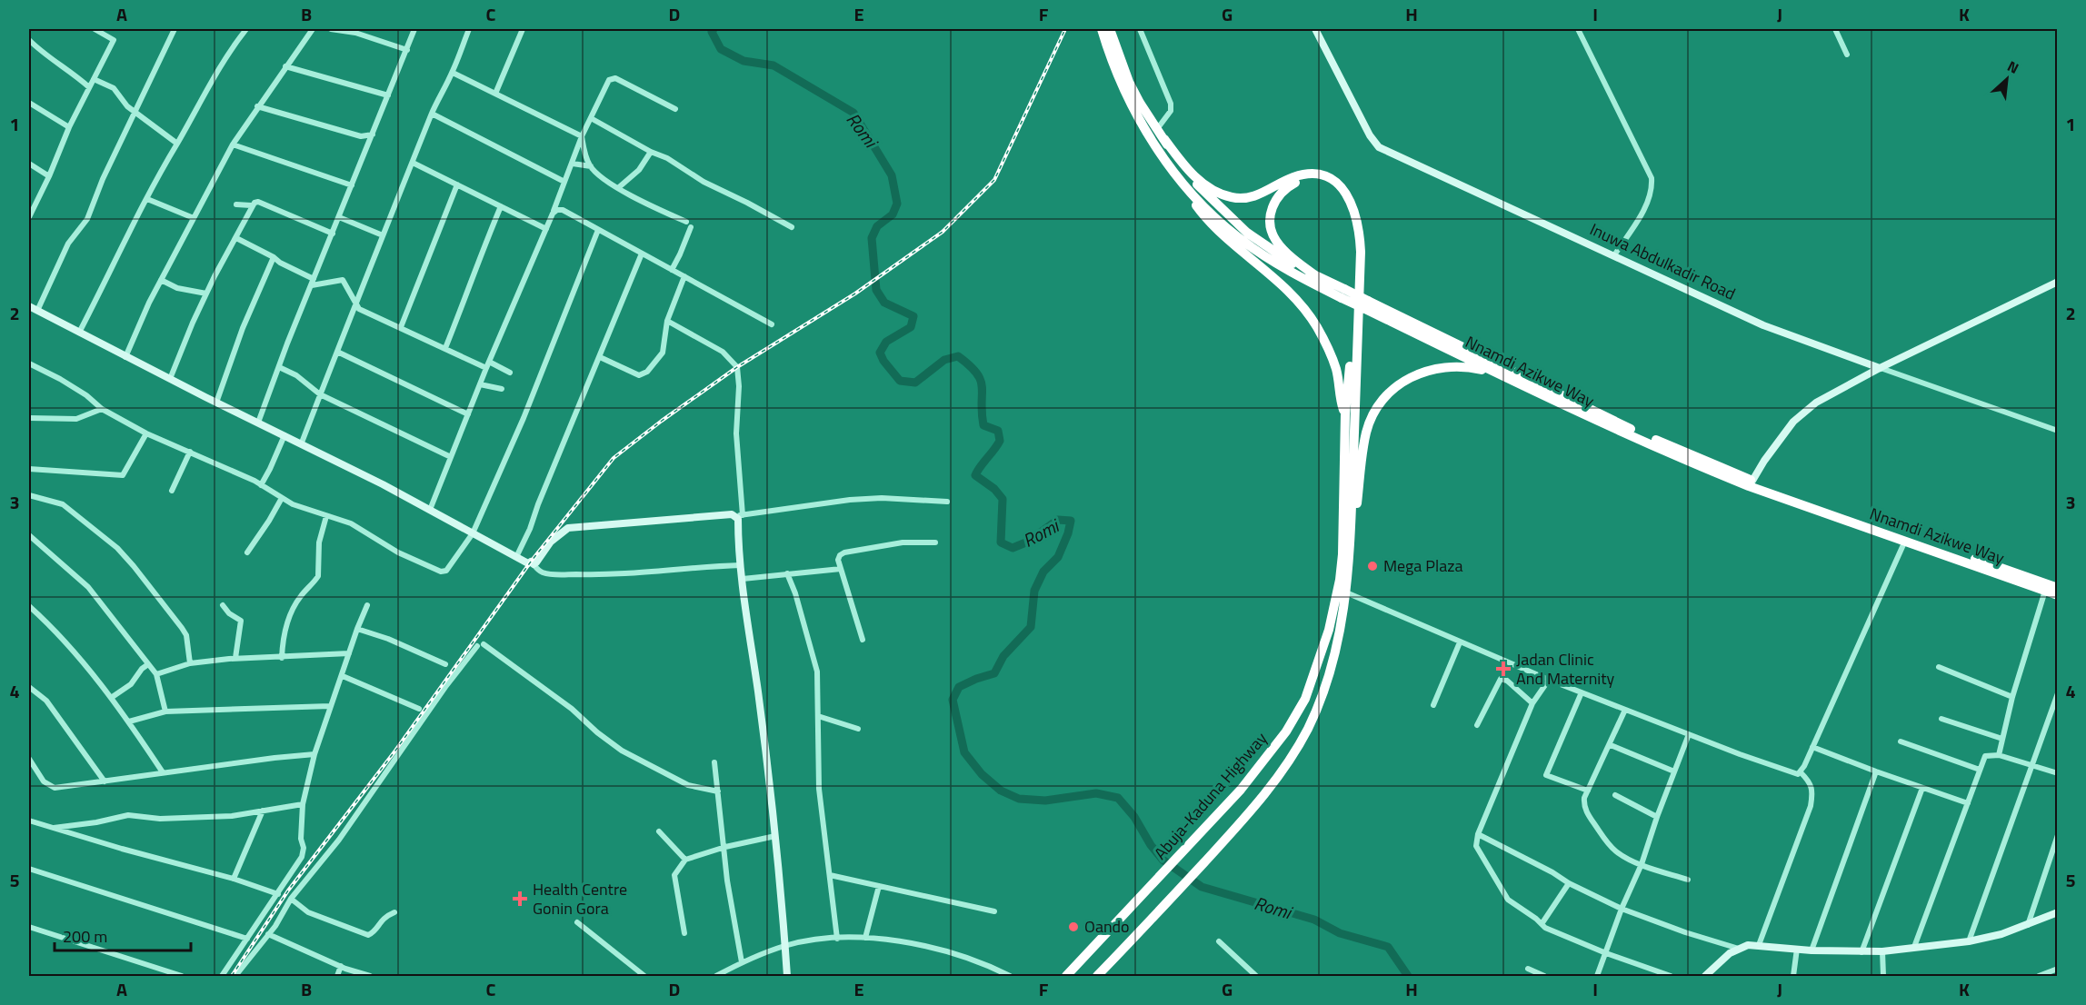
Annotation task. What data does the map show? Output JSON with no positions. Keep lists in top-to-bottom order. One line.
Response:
{"streets":{"highway":["Nnamdi Azikwe Way","Abuja-Kaduna Highway"],"street":["Inuwa Abdulkadir Road"]},"water":["Romi"],"places":{"other":["Mega Plaza","Oando"],"health":["Jadan Clinic And Maternity","Health Centre Gonin Gora"]},"scale_bar":"200 m","north":"top right","grid":{"columns":["A","B","C","D","E","F","G","H","I","J","K"],"rows":["1","2","3","4","5"]}}
